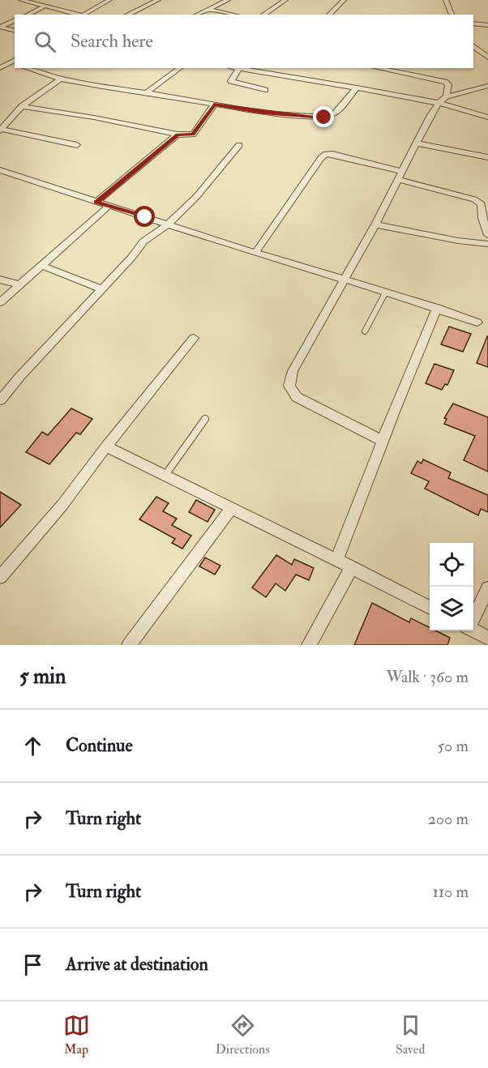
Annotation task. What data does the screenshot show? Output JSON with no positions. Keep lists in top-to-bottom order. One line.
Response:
{"page":{"search":"Search here","heading":["5 min","Walk · 360 m"],"list":[["Continue","50 m"],["Turn right","200 m"],["Turn right","110 m"],"Arrive at destination"],"nav":["Map","Directions","Saved"]}}
